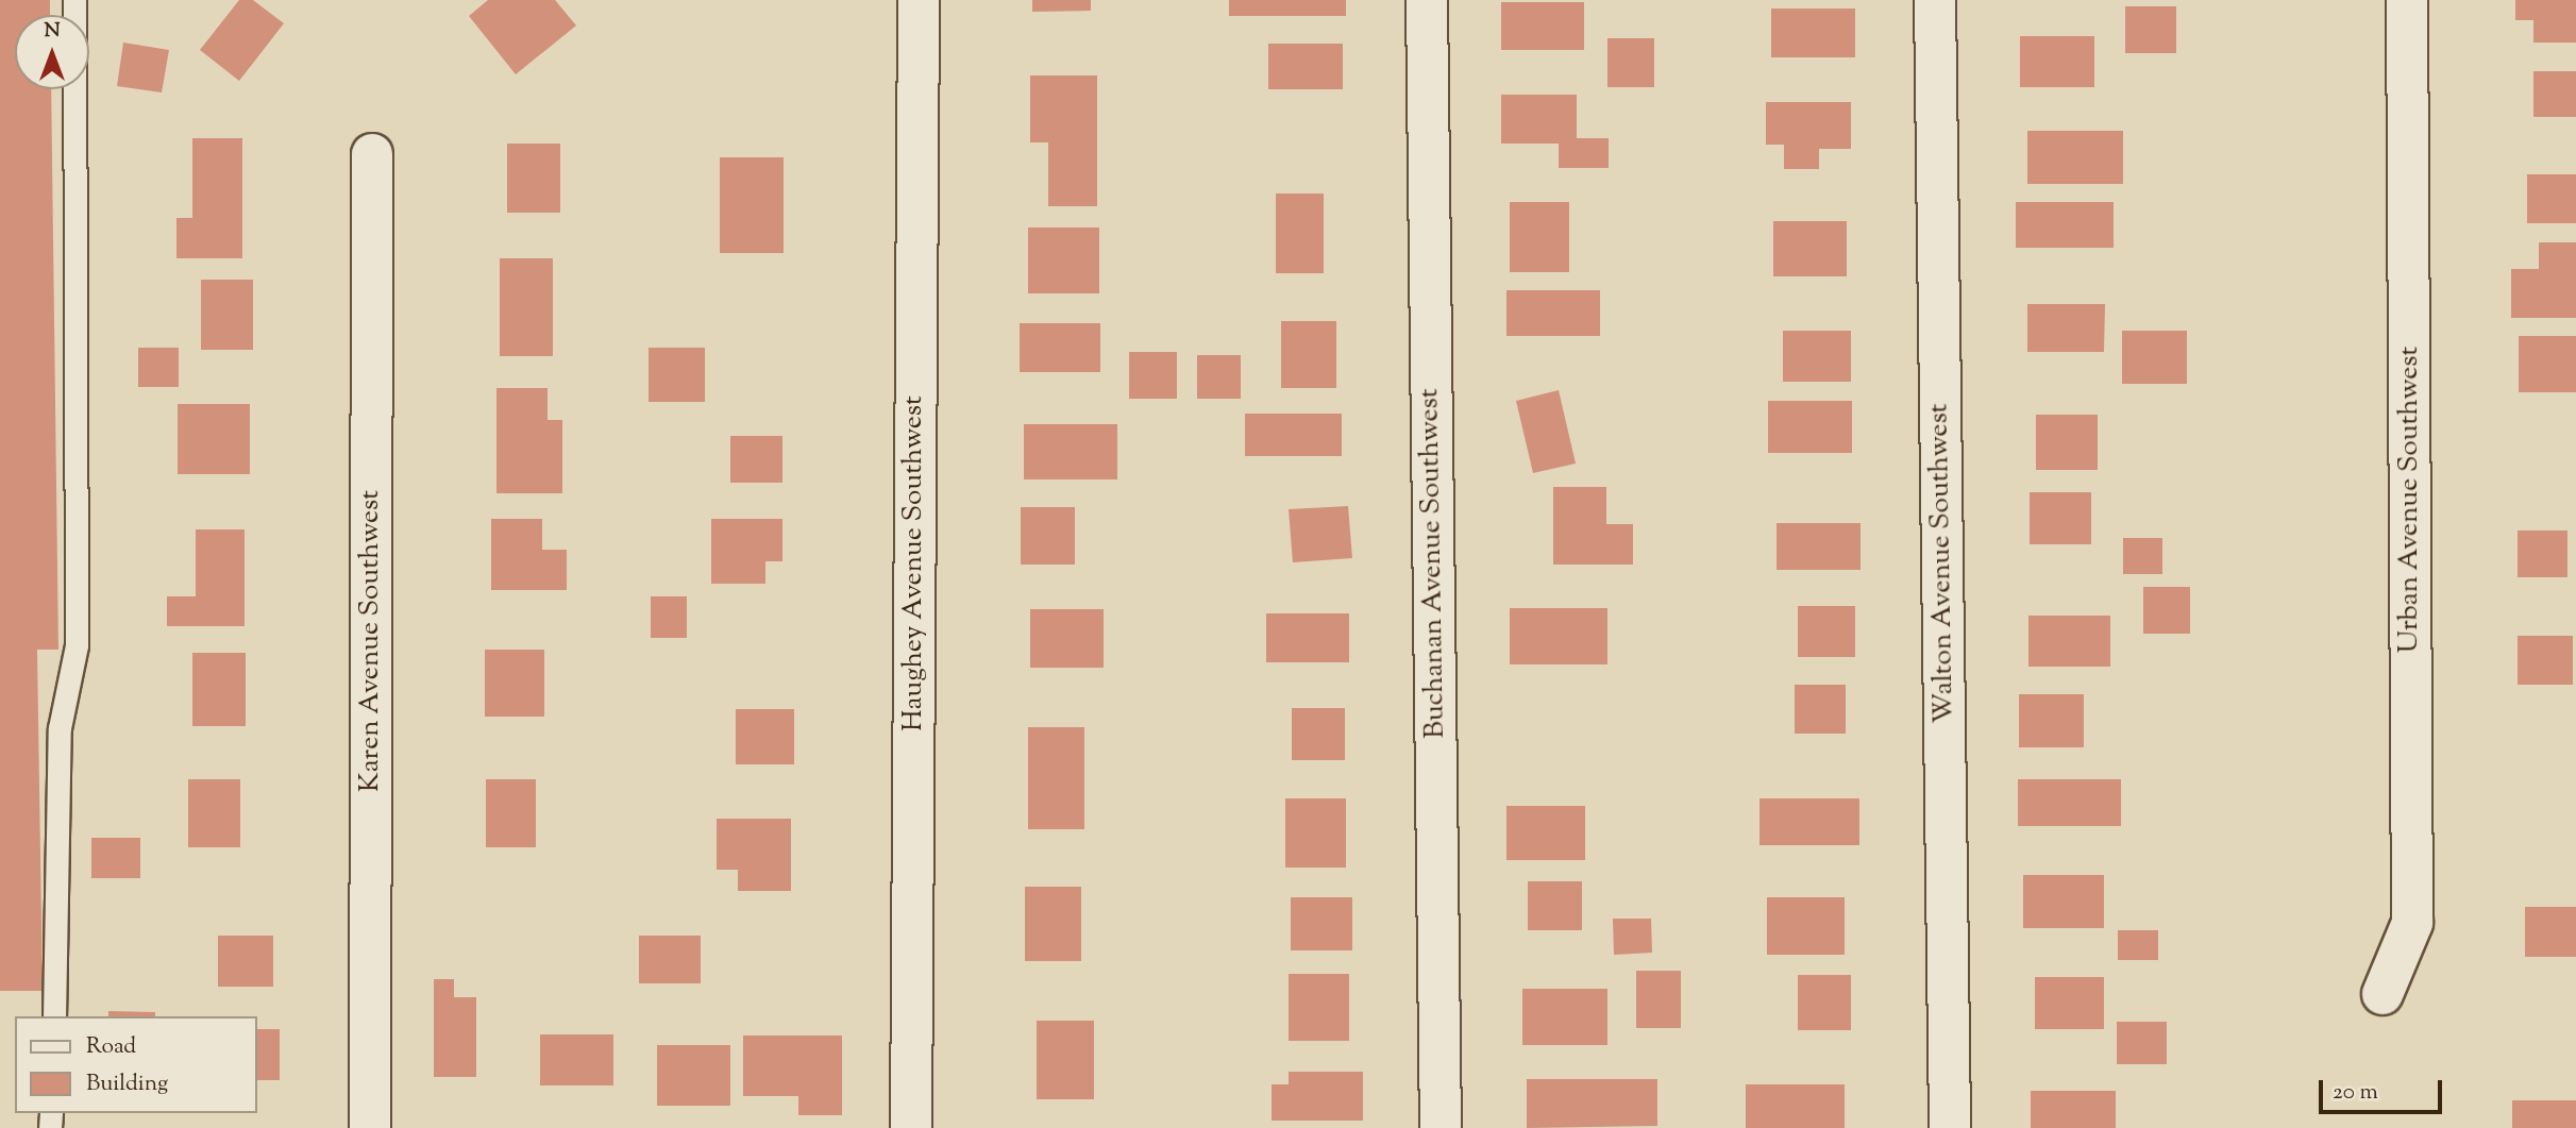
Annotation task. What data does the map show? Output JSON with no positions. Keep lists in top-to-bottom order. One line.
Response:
{"streets":{"street":["Urban Avenue Southwest","Haughey Avenue Southwest","Buchanan Avenue Southwest","Walton Avenue Southwest","Karen Avenue Southwest"]},"legend":["Road","Building"],"scale_bar":"20 m","north":"top"}
